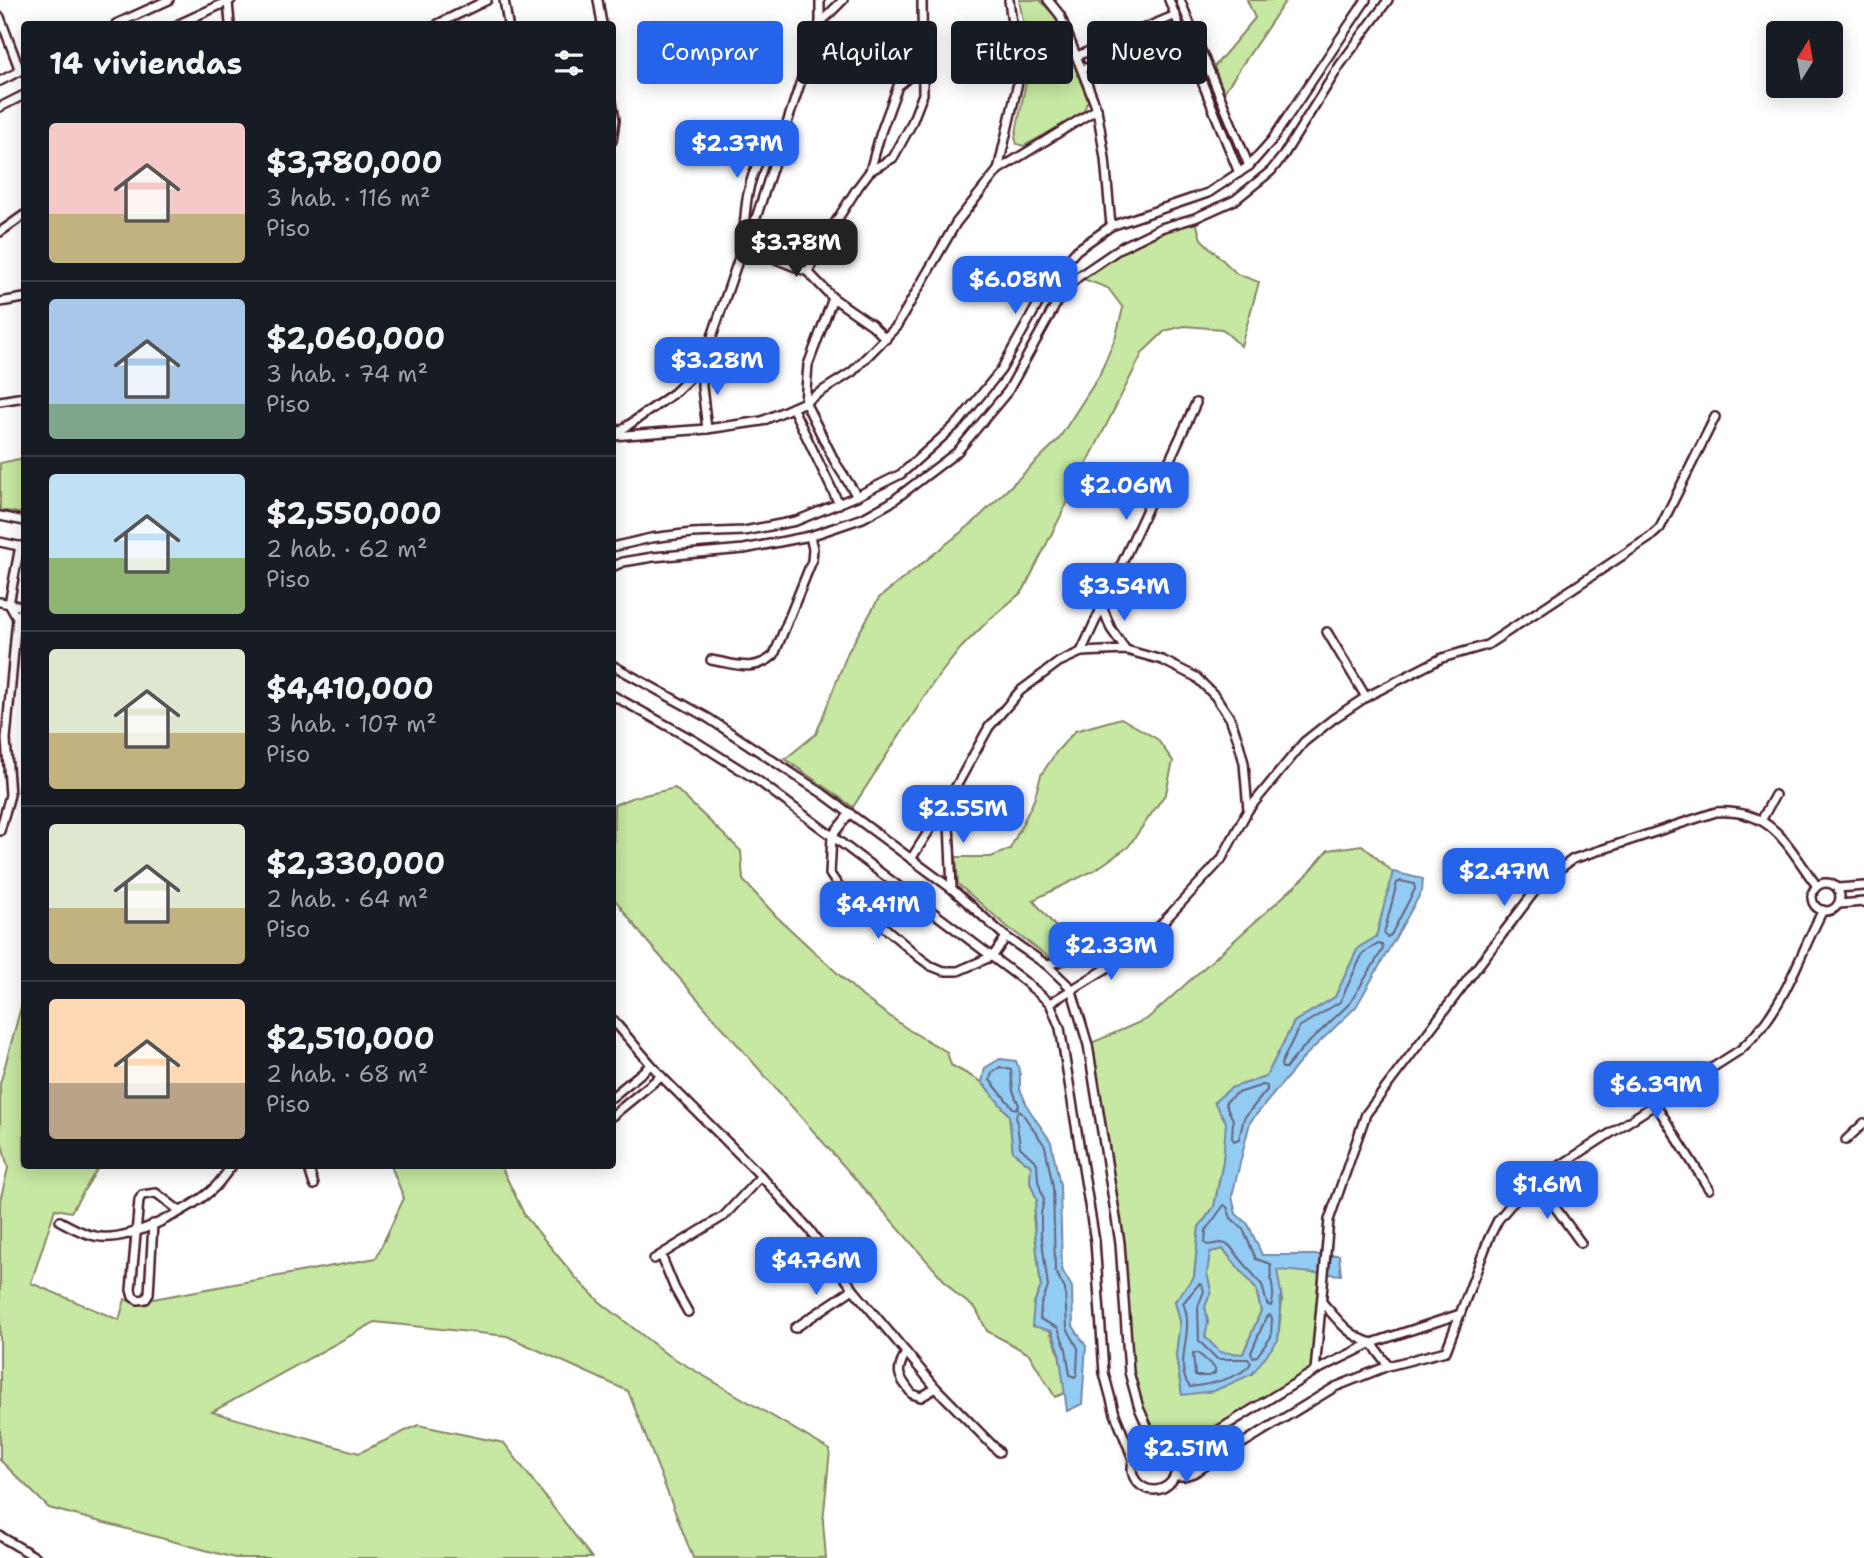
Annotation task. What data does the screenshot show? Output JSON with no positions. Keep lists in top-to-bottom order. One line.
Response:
{"north":"top","page":{"chip":["Comprar","Alquilar","Filtros","Nuevo"],"heading":"14 viviendas","list":[{"name":"$3,780,000","note":"3 hab. · 116 m² · Piso"},{"name":"$2,060,000","note":"3 hab. · 74 m² · Piso"},{"name":"$2,550,000","note":"2 hab. · 62 m² · Piso"},{"name":"$4,410,000","note":"3 hab. · 107 m² · Piso"},{"name":"$2,330,000","note":"2 hab. · 64 m² · Piso"},{"name":"$2,510,000","note":"2 hab. · 68 m² · Piso"}],"price":["$2.37M","$3.78M","$6.08M","$3.28M","$2.06M","$3.54M","$2.55M","$2.47M","$4.41M","$2.33M","$6.39M","$1.6M","$4.76M","$2.51M"]}}
